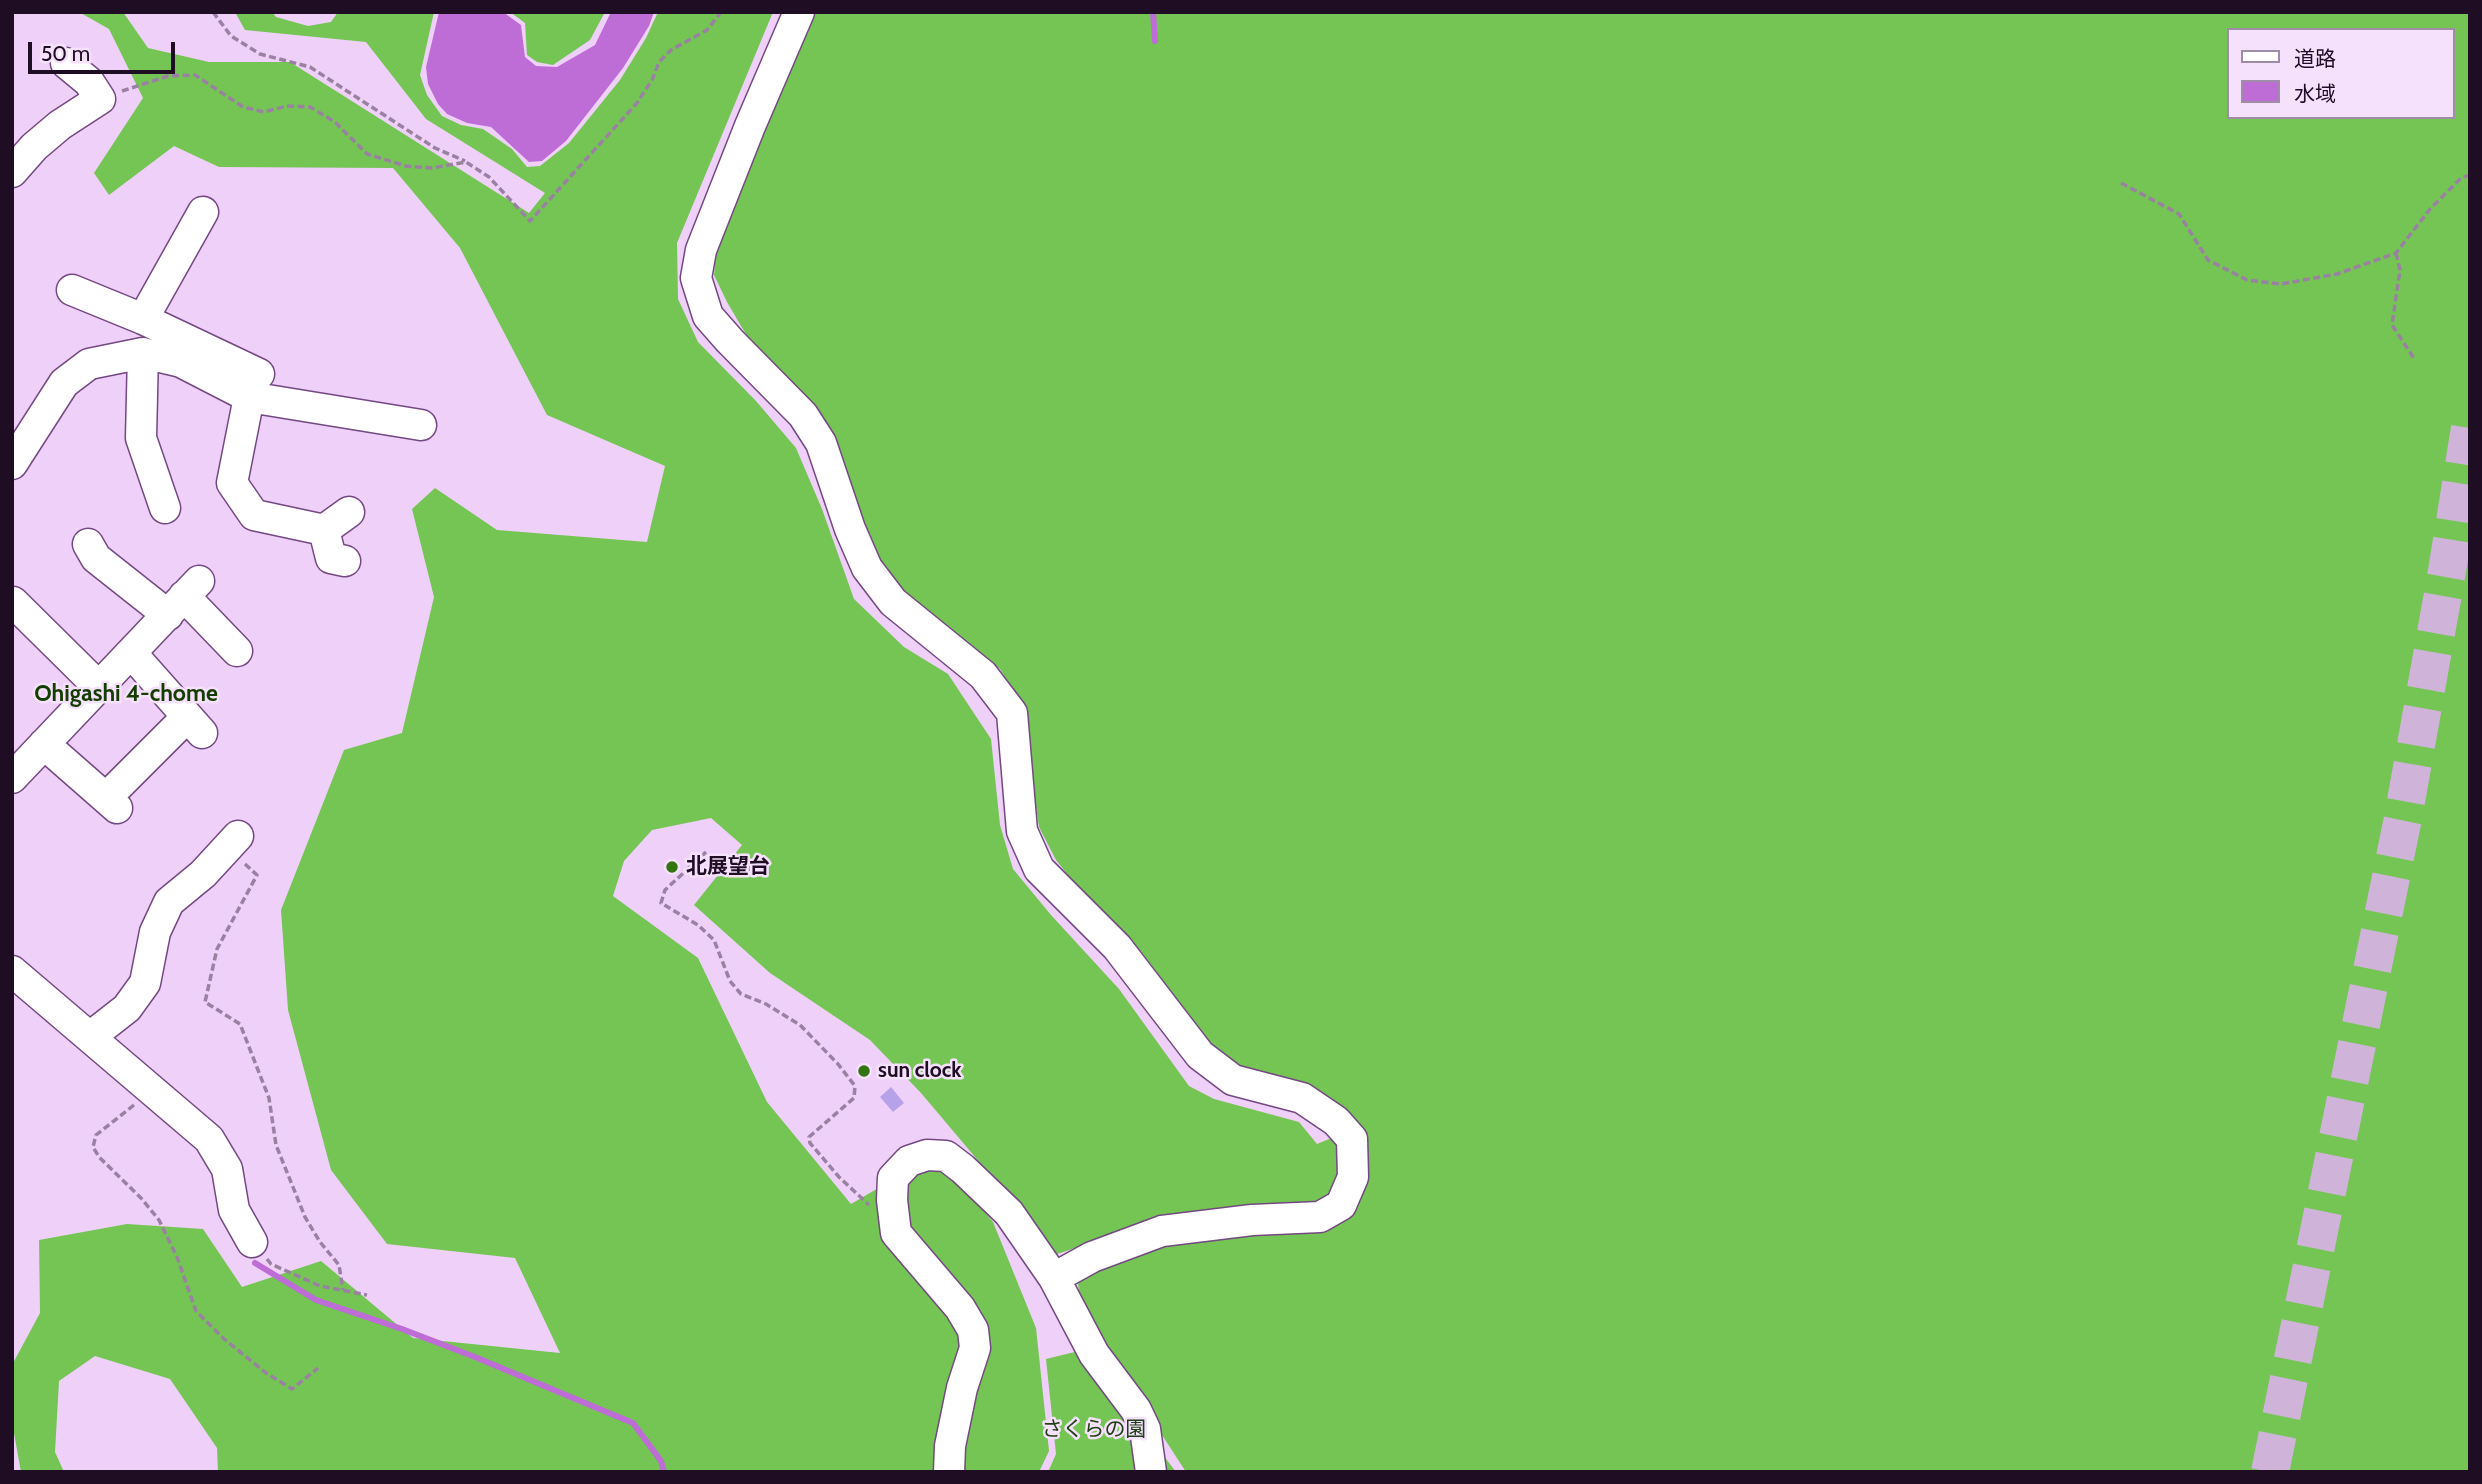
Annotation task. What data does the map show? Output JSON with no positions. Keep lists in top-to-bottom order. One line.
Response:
{"districts":["Ohigashi 4-chome"],"parks":["さくらの園"],"places":["北展望台","sun clock"],"legend":["道路","水域"],"scale_bar":"50 m"}
